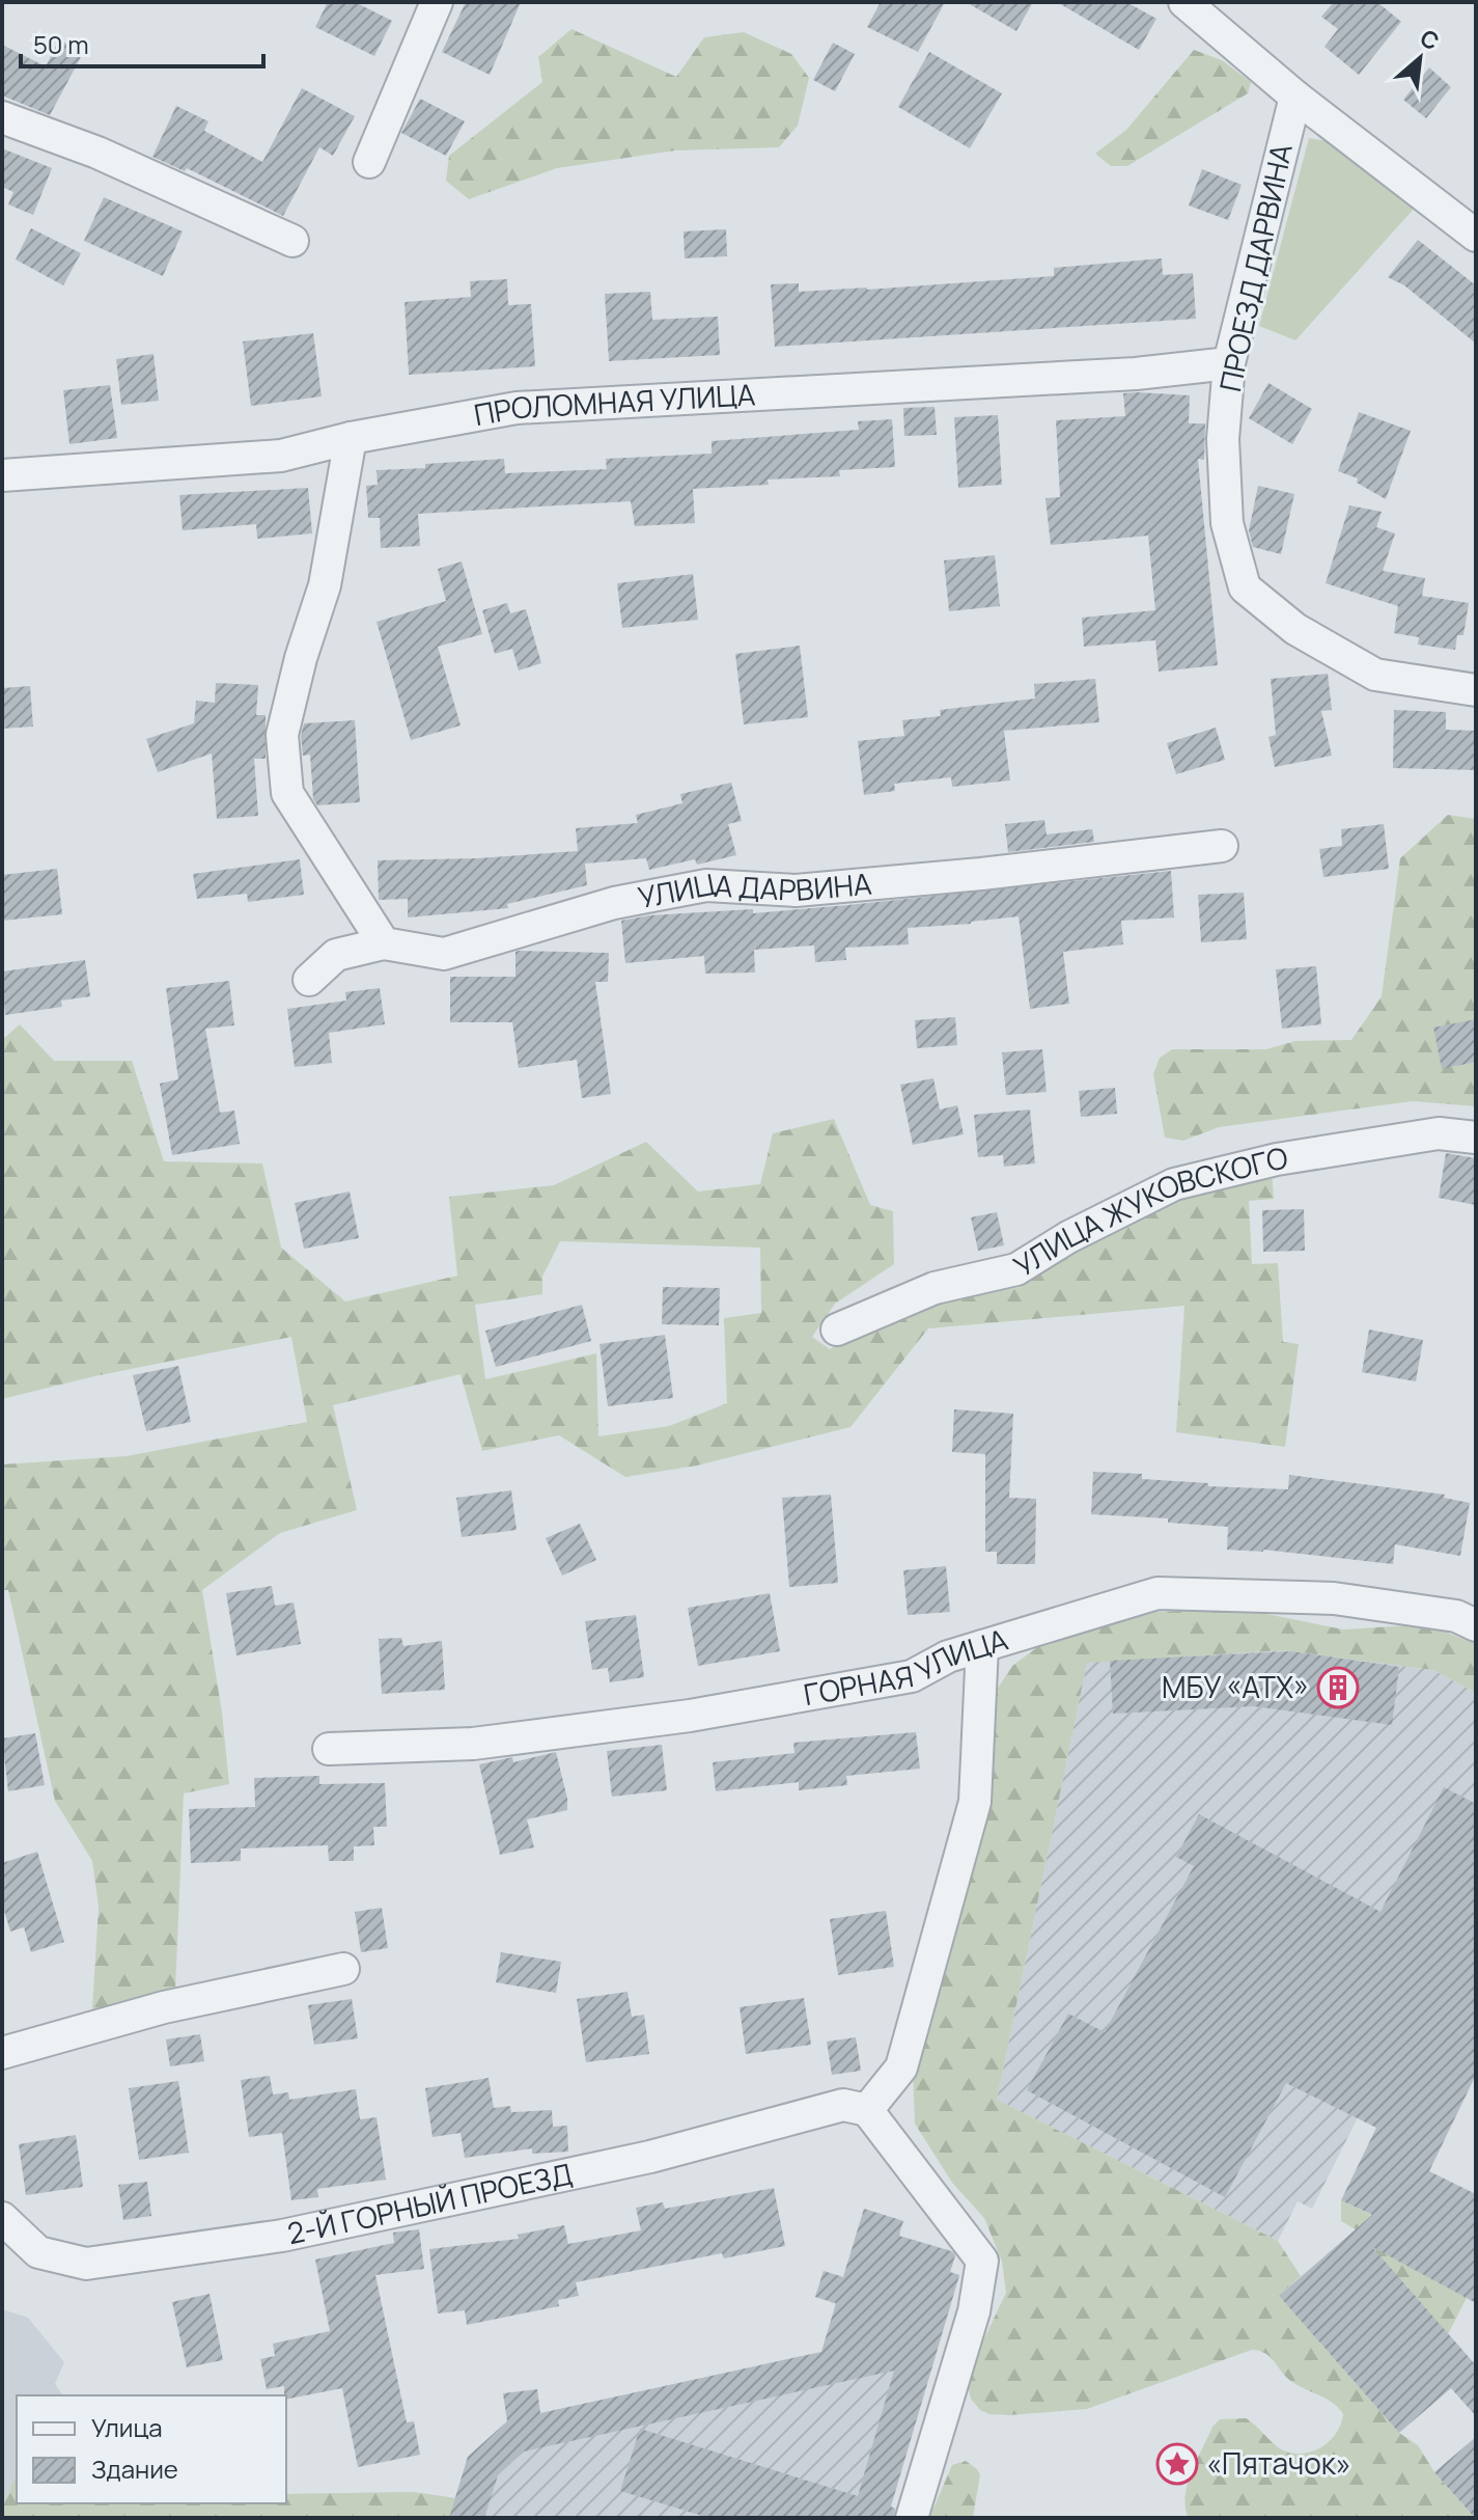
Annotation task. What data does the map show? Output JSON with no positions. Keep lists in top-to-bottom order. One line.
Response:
{"streets":{"street":["ПРОЕЗД ДАРВИНА","ПРОЛОМНАЯ УЛИЦА","УЛИЦА ДАРВИНА","УЛИЦА ЖУКОВСКОГО","ГОРНАЯ УЛИЦА","2-Й ГОРНЫЙ ПРОЕЗД"]},"crossings":[["ПРОЕЗД ДАРВИНА","ПРОЛОМНАЯ УЛИЦА"]],"places":{"building":["МБУ «АТХ»"],"place":["«Пятачок»"]},"legend":["Улица","Здание"],"scale_bar":"50 m","north":"top right"}
